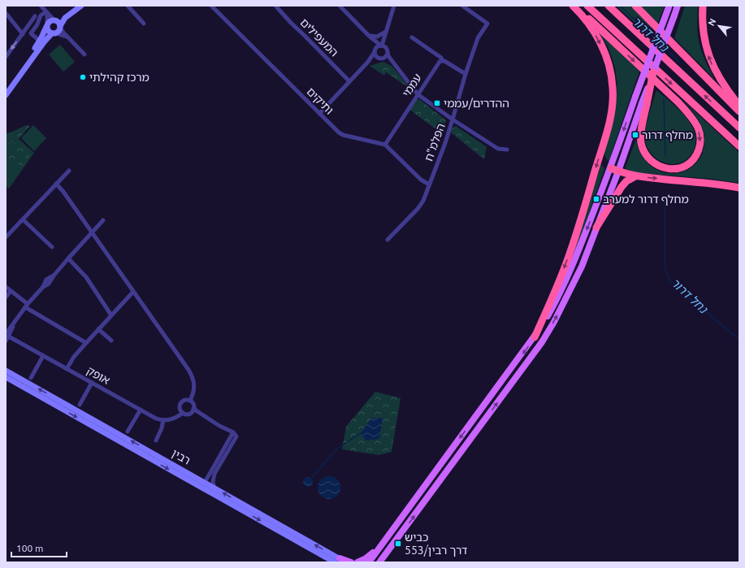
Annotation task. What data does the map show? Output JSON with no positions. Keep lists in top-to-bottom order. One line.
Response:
{"streets":{"street":["המעפילים","עממי","ותיקים","הפלמ\"ח","אופק","רבין"]},"crossings":[["עממי","ותיקים"]],"water":["נחל דרור"],"places":{"other":["מרכז קהילתי"],"transit":["ההדרים/עממי","מחלף דרור","מחלף דרור למערב","כביש 553/דרך רבין"]},"scale_bar":"100 m","north":"top left"}
